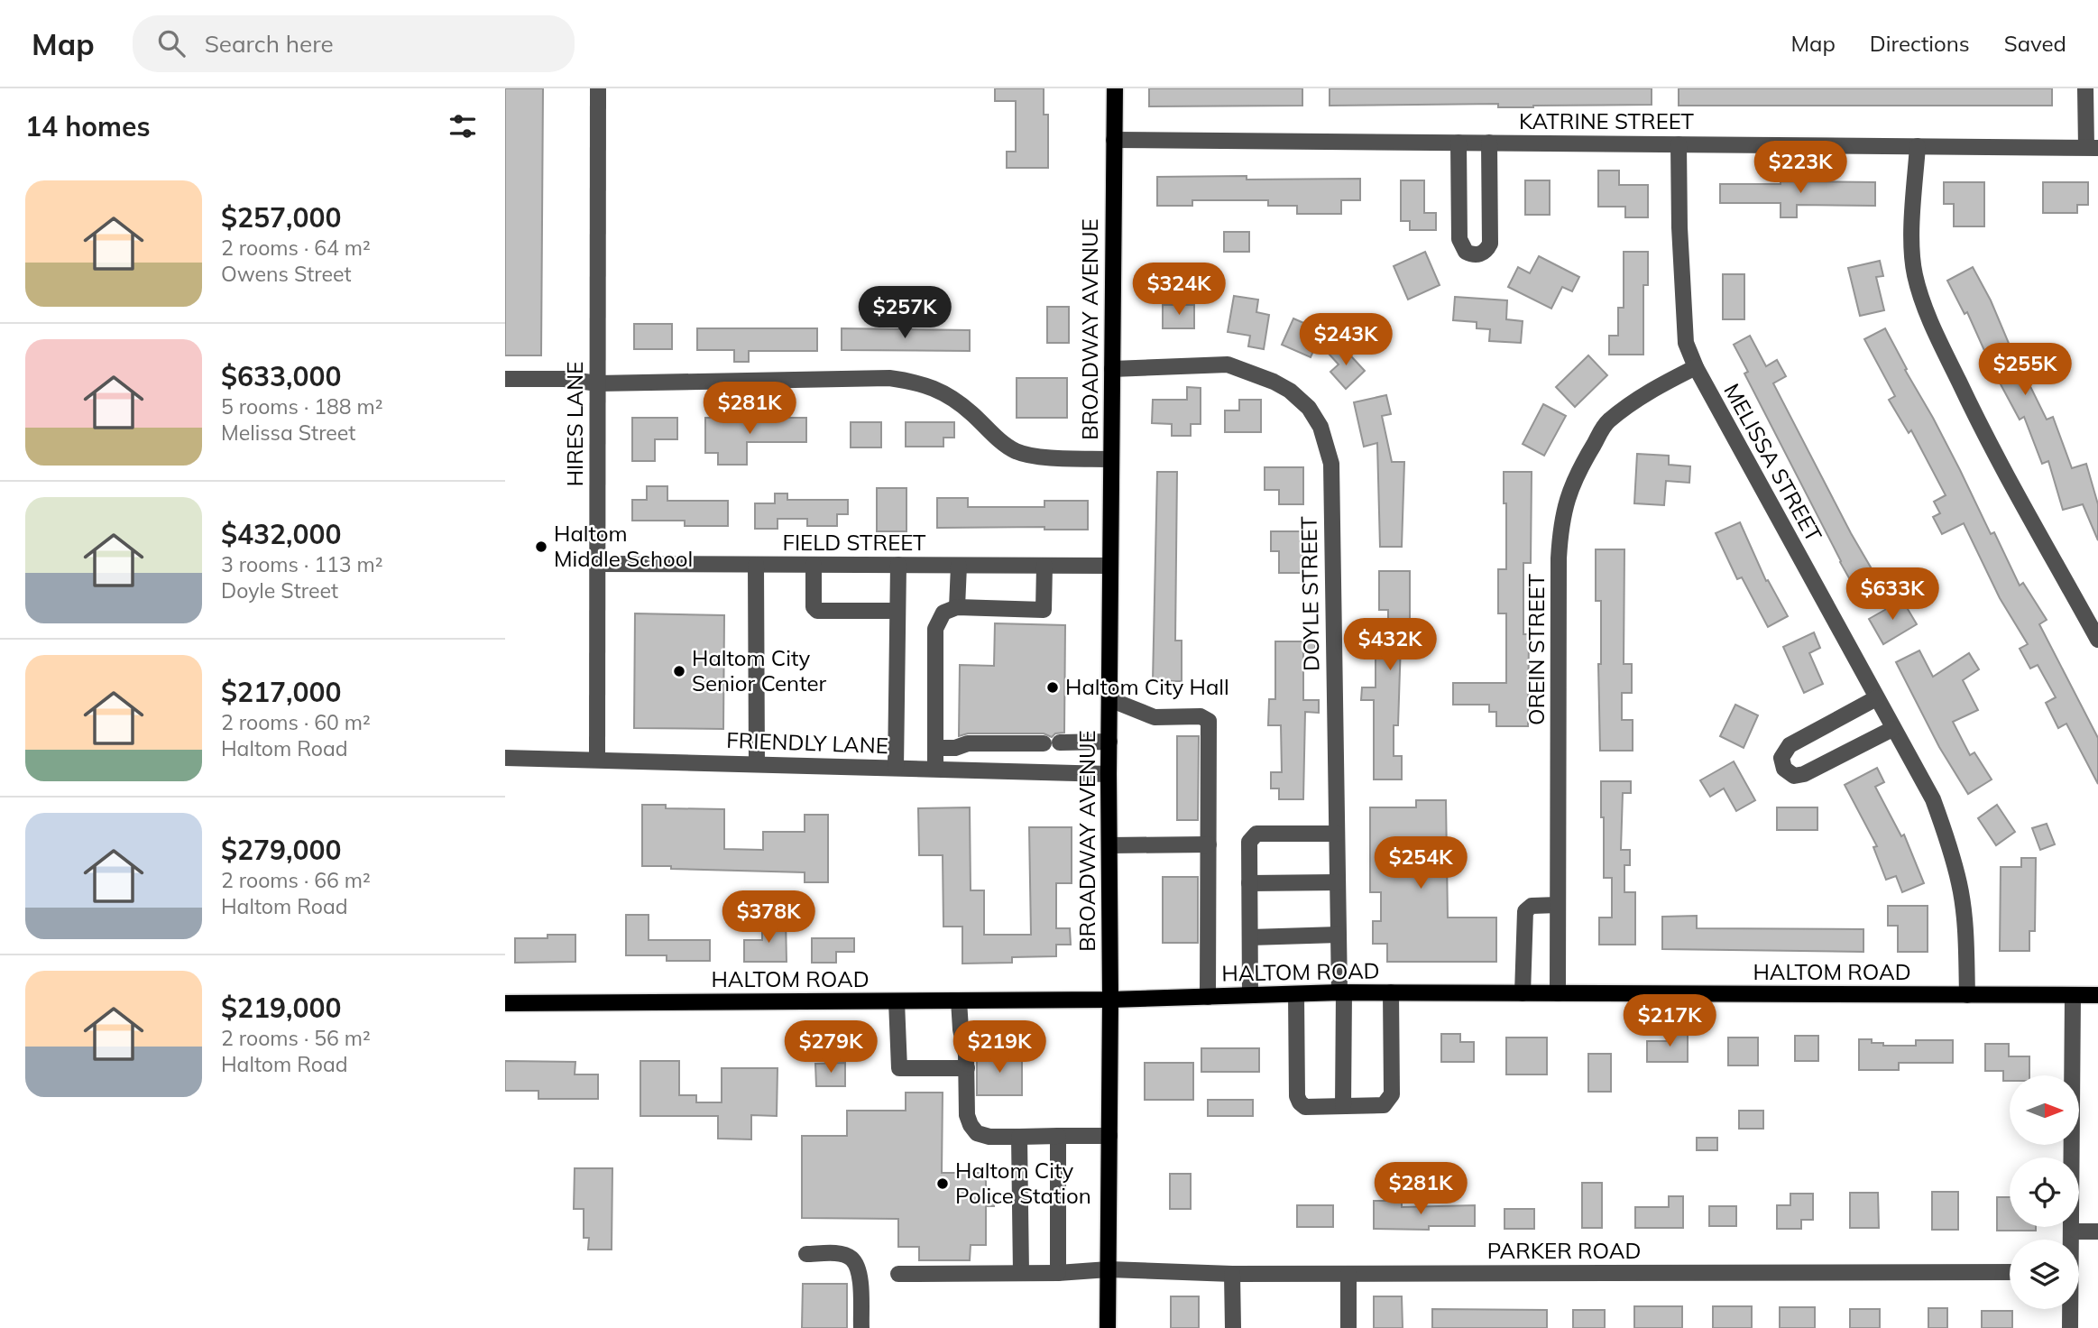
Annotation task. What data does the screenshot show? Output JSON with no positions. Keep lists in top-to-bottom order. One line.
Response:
{"streets":{"main road":["BROADWAY AVENUE","HALTOM ROAD"],"street":["KATRINE STREET","HIRES LANE","MELISSA STREET","FIELD STREET","DOYLE STREET","OREIN STREET","FRIENDLY LANE","PARKER ROAD"]},"crossings":[["KATRINE STREET","BROADWAY AVENUE"],["KATRINE STREET","MELISSA STREET"],["BROADWAY AVENUE","FIELD STREET"],["BROADWAY AVENUE","DOYLE STREET"],["BROADWAY AVENUE","FRIENDLY LANE"],["BROADWAY AVENUE","HALTOM ROAD"],["BROADWAY AVENUE","PARKER ROAD"],["HIRES LANE","FIELD STREET"],["HIRES LANE","FRIENDLY LANE"],["MELISSA STREET","OREIN STREET"],["MELISSA STREET","HALTOM ROAD"],["DOYLE STREET","HALTOM ROAD"],["OREIN STREET","HALTOM ROAD"]],"places":["Haltom Middle School","Haltom City Senior Center","Haltom City Hall","Haltom City Police Station"],"north":"right","page":{"header":"Map","search":"Search here","nav":["Map","Directions","Saved"],"heading":"14 homes","price":["$223K","$324K","$257K","$243K","$255K","$281K","$633K","$432K","$254K","$378K","$217K","$279K","$219K","$281K"],"list":[{"name":"$257,000","note":"2 rooms · 64 m² · Owens Street"},{"name":"$633,000","note":"5 rooms · 188 m² · Melissa Street"},{"name":"$432,000","note":"3 rooms · 113 m² · Doyle Street"},{"name":"$217,000","note":"2 rooms · 60 m² · Haltom Road"},{"name":"$279,000","note":"2 rooms · 66 m² · Haltom Road"},{"name":"$219,000","note":"2 rooms · 56 m² · Haltom Road"}]}}
